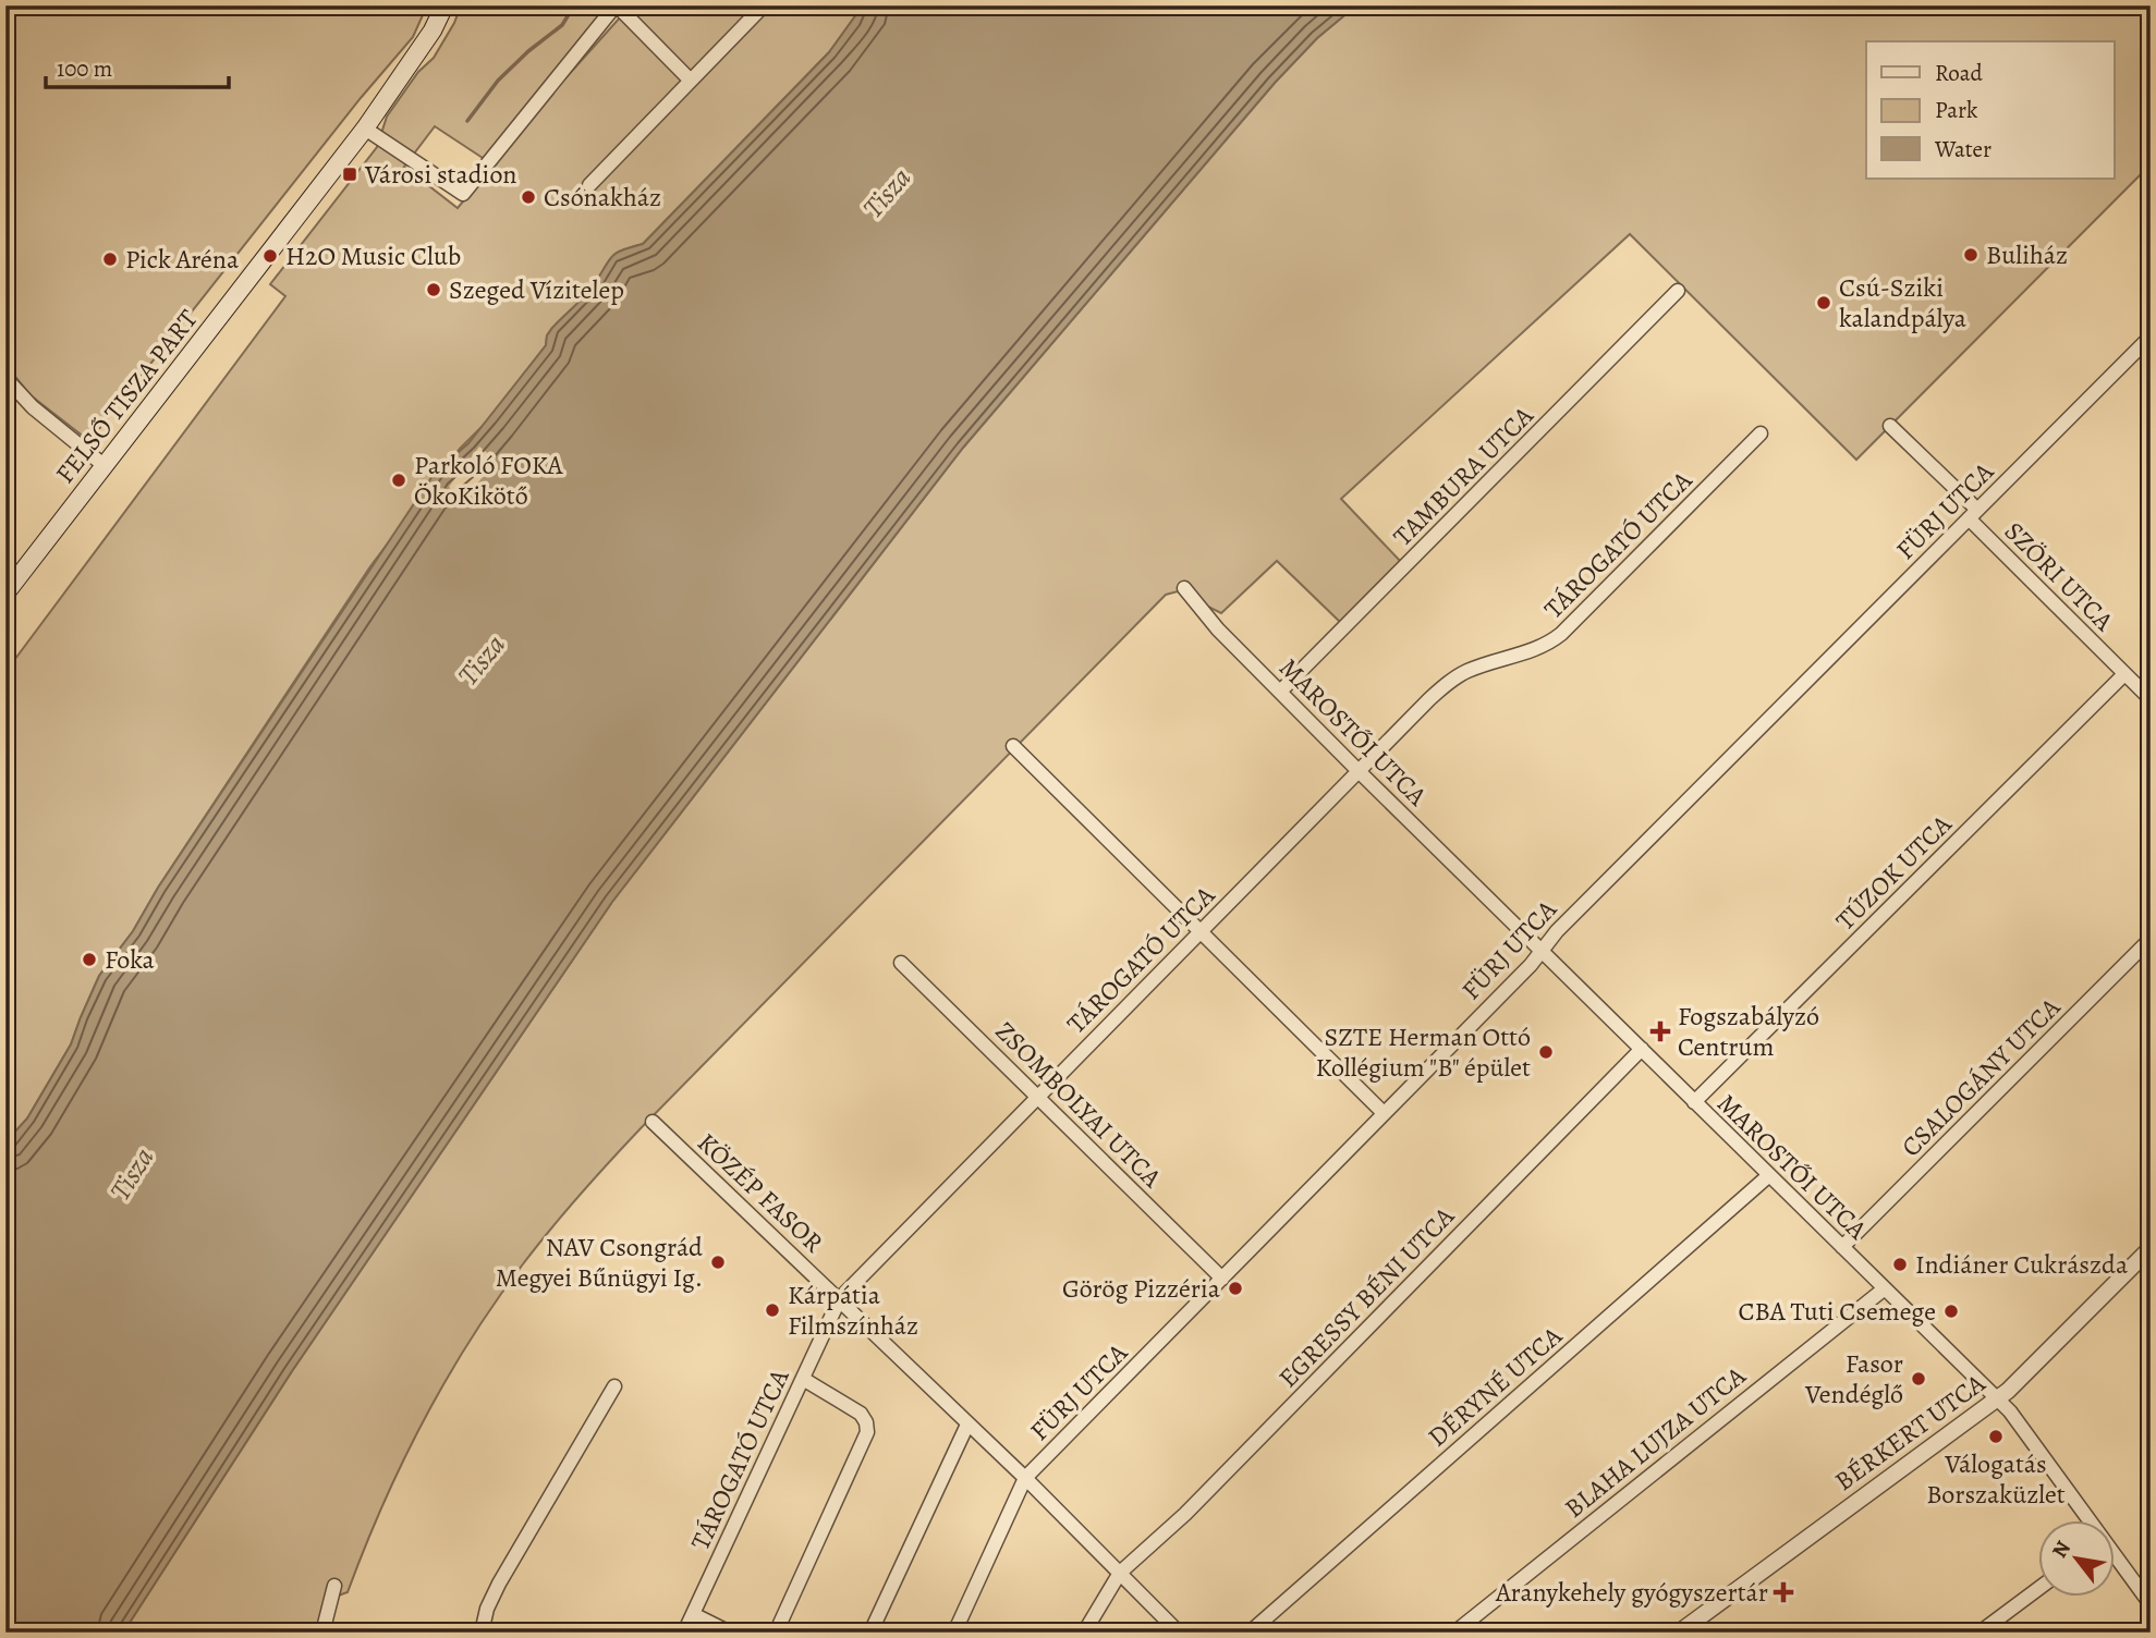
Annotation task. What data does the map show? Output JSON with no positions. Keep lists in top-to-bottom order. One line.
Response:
{"streets":{"main road":["FELSŐ TISZA PART"],"street":["TAMBURA UTCA","FÜRJ UTCA","TÁROGATÓ UTCA","SZÖRI UTCA","MAROSTŐI UTCA","TÚZOK UTCA","CSALOGÁNY UTCA","ZSOMBOLYAI UTCA","KÖZÉP FASOR","EGRESSY BÉNI UTCA","DÉRYNÉ UTCA","BÉRKERT UTCA","BLAHA LUJZA UTCA"]},"crossings":[["TAMBURA UTCA","MAROSTŐI UTCA"],["FÜRJ UTCA","SZÖRI UTCA"],["FÜRJ UTCA","MAROSTŐI UTCA"],["FÜRJ UTCA","ZSOMBOLYAI UTCA"],["FÜRJ UTCA","KÖZÉP FASOR"],["TÁROGATÓ UTCA","MAROSTŐI UTCA"],["TÁROGATÓ UTCA","ZSOMBOLYAI UTCA"],["TÁROGATÓ UTCA","KÖZÉP FASOR"],["SZÖRI UTCA","TÚZOK UTCA"],["MAROSTŐI UTCA","TÚZOK UTCA"],["MAROSTŐI UTCA","CSALOGÁNY UTCA"],["MAROSTŐI UTCA","EGRESSY BÉNI UTCA"],["MAROSTŐI UTCA","DÉRYNÉ UTCA"],["MAROSTŐI UTCA","BÉRKERT UTCA"],["MAROSTŐI UTCA","BLAHA LUJZA UTCA"],["KÖZÉP FASOR","EGRESSY BÉNI UTCA"]],"water":["Tisza"],"places":{"transit":["Városi stadion"],"other":["Csónakház","Buliház","H2O Music Club","Pick Aréna","Szeged Vízitelep","Csú-Sziki kalandpálya","Parkoló FOKA ÖkoKikötő","Foka","SZTE Herman Ottó Kollégium \"B\" épület","NAV Csongrád Megyei Bűnügyi Ig.","Indiáner Cukrászda","Görög Pizzéria","Kárpátia Filmszínház","CBA Tuti Csemege","Fasor Vendéglő","Válogatás Borszaküzlet"],"health":["Fogszabályzó Centrum","Aranykehely gyógyszertár"]},"legend":["Road","Park","Water"],"scale_bar":"100 m","north":"top left"}
